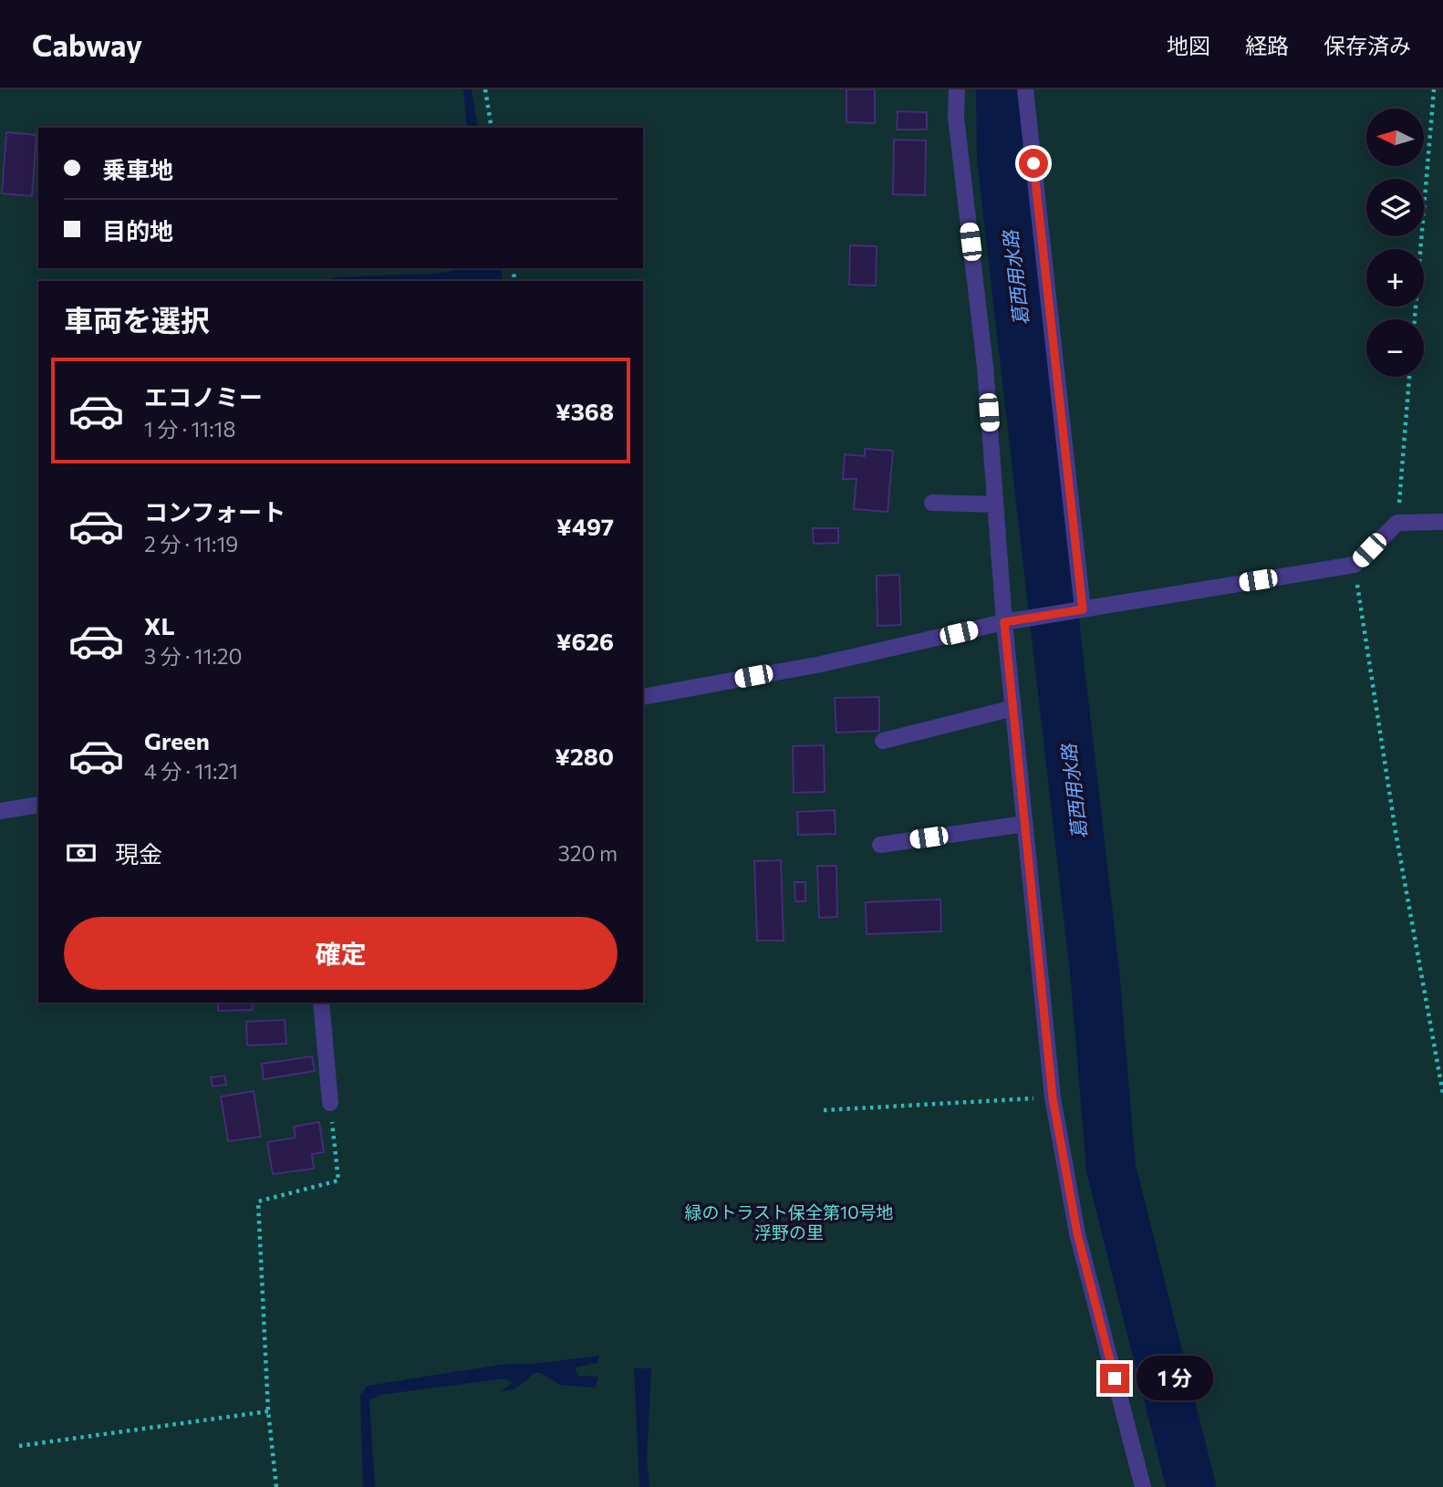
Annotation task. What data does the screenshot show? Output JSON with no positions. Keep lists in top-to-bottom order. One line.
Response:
{"water":["葛西用水路"],"parks":["緑のトラスト保全第10号地 浮野の里"],"north":"left","page":{"header":"Cabway","nav":["地図","経路","保存済み"],"map_buttons":["+","−"],"banner":["乗車地","目的地"],"heading":"車両を選択","list":[{"name":"エコノミー","note":"1 分 · 11:18","value":"¥368"},{"name":"コンフォート","note":"2 分 · 11:19","value":"¥497"},{"name":"XL","note":"3 分 · 11:20","value":"¥626"},{"name":"Green","note":"4 分 · 11:21","value":"¥280"}],"pay":["現金","320 m"],"buttons":"確定","bubble":"1 分"}}
